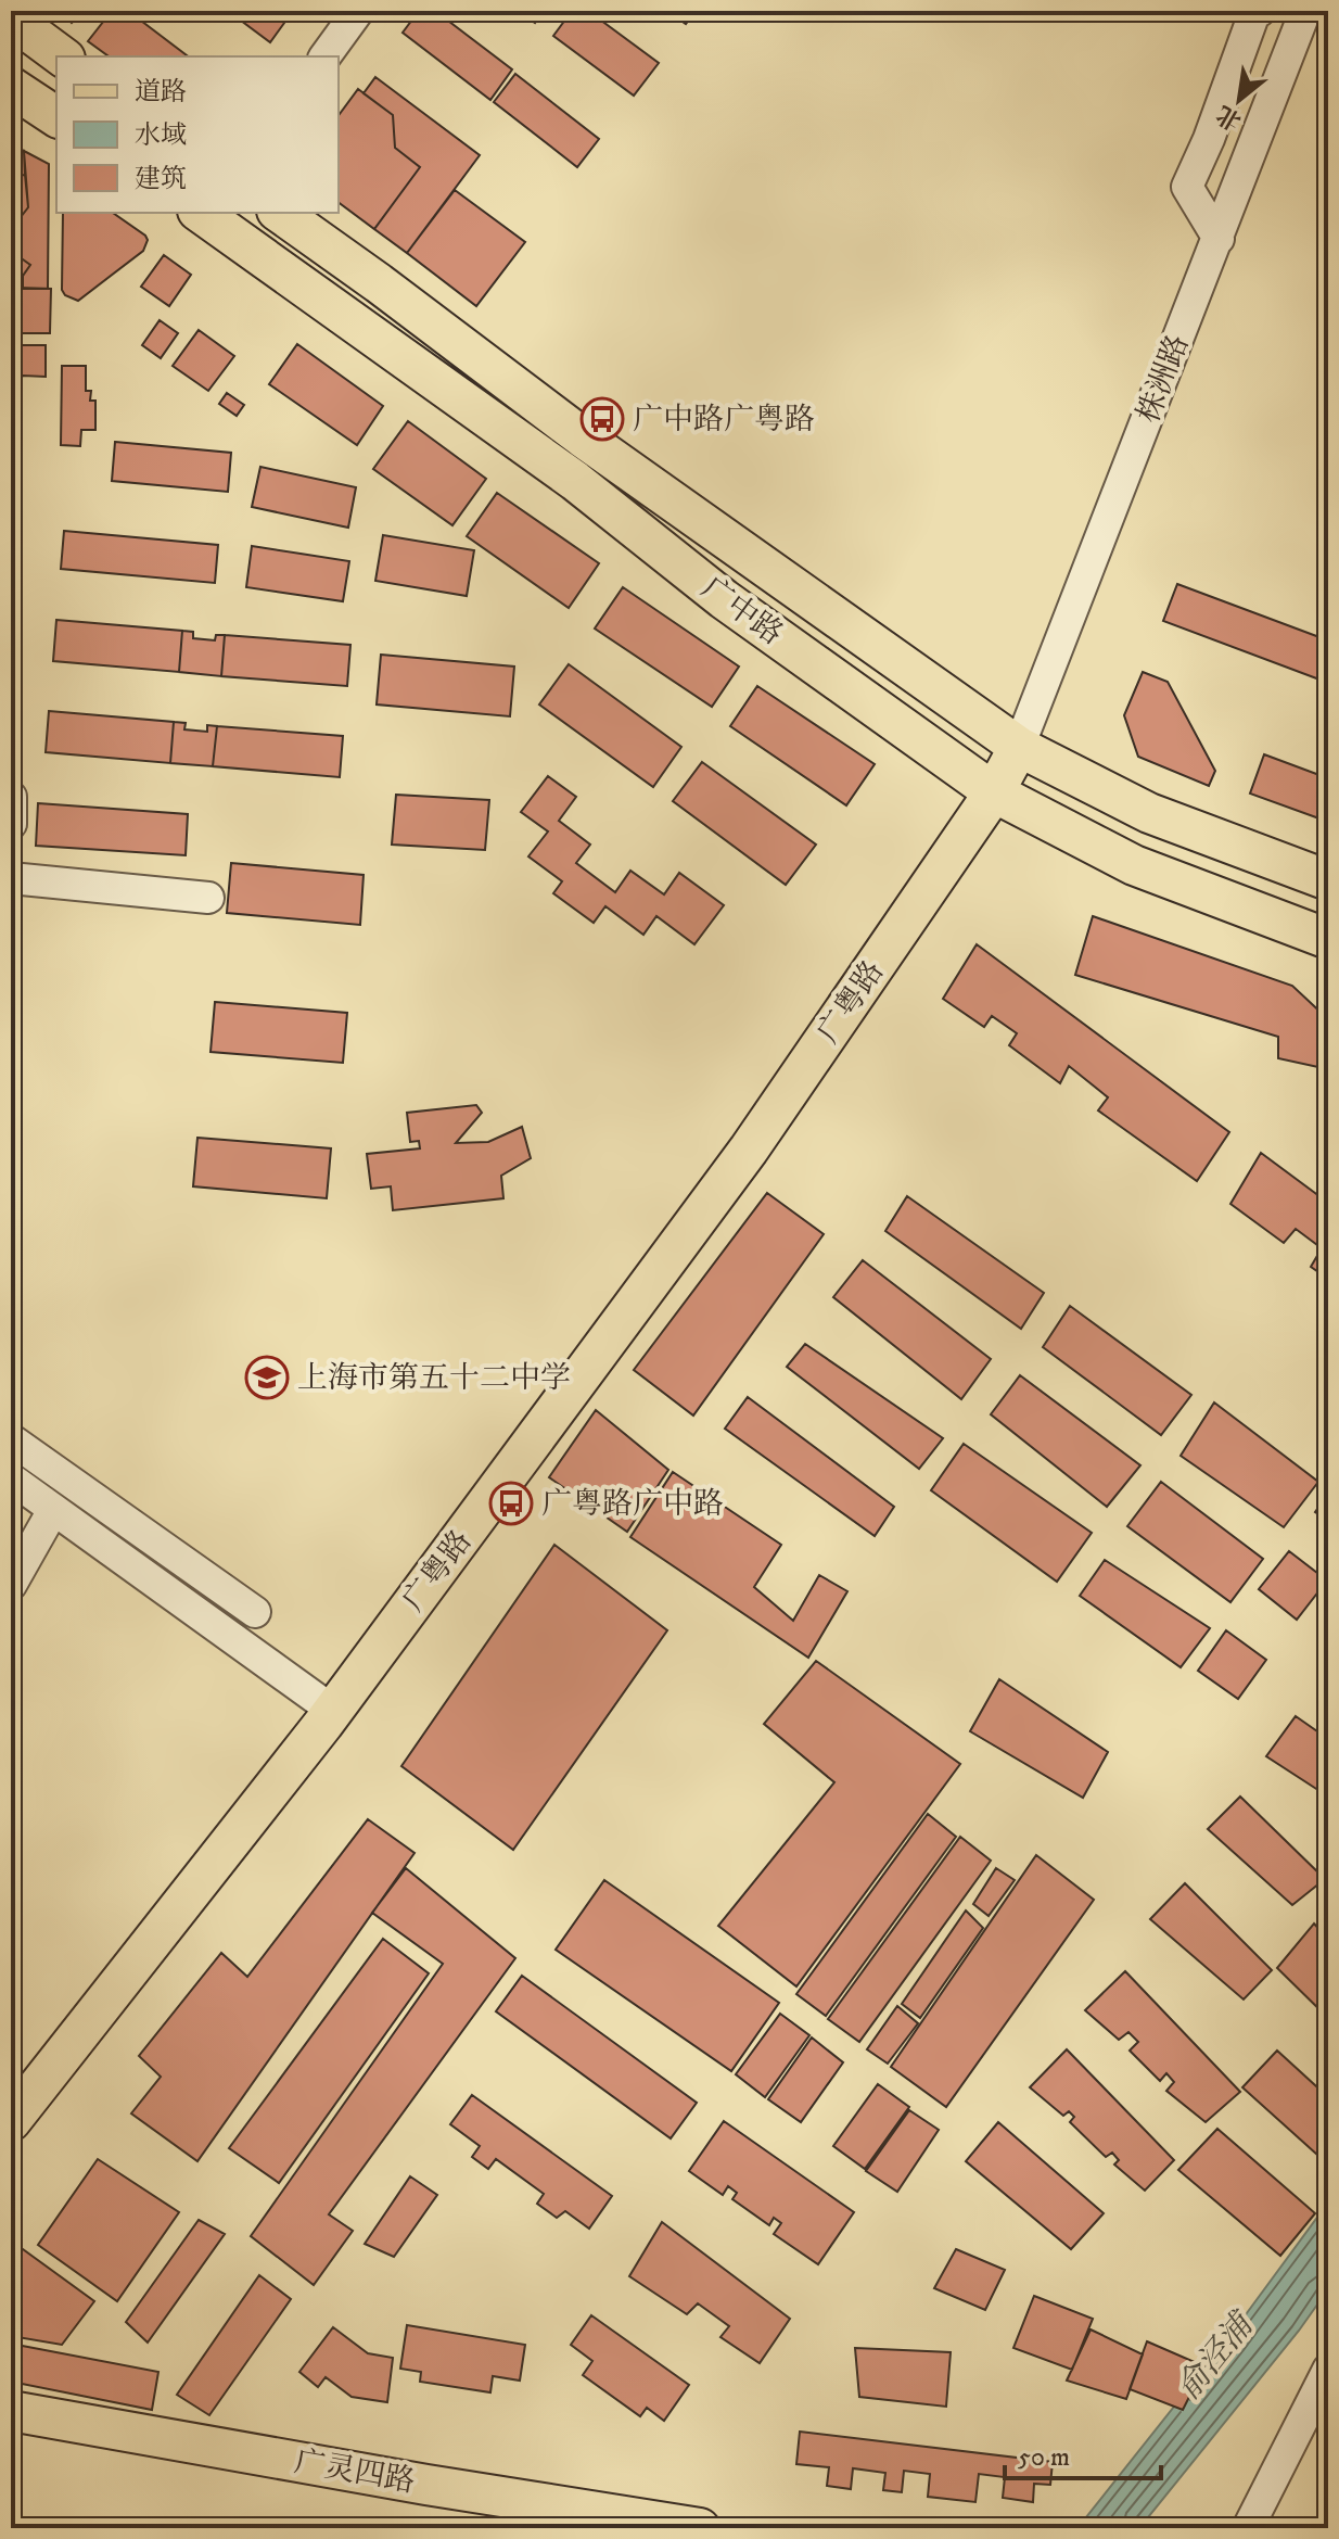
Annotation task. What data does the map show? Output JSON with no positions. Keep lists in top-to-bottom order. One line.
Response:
{"streets":{"main road":["广中路","广粤路","广灵四路"],"street":["株洲路"]},"crossings":[["株洲路","广中路"],["株洲路","广粤路"],["广中路","广粤路"]],"water":["俞泾浦"],"places":{"bus stop":["广中路广粤路","广粤路广中路"],"school or university":["上海市第五十二中学"]},"legend":["道路","水域","建筑"],"scale_bar":"50 m","north":"bottom left"}
